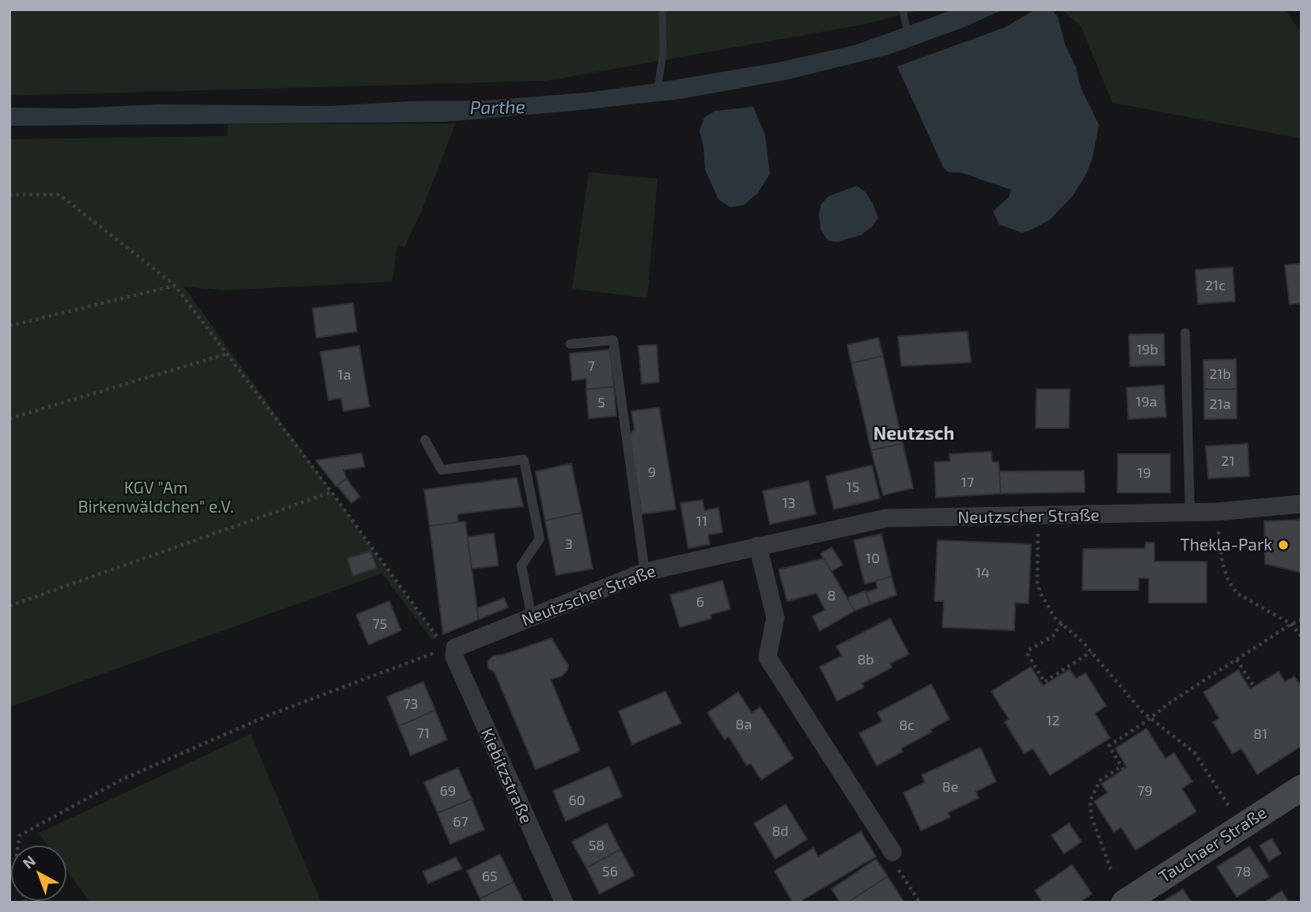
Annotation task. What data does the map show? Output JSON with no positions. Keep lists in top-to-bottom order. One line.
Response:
{"streets":{"main road":["Tauchaer Straße"],"street":["Neutzscher Straße","Kiebitzstraße"]},"crossings":[["Neutzscher Straße","Kiebitzstraße"]],"districts":["Neutzsch"],"water":["Parthe"],"parks":["KGV \"Am Birkenwäldchen\" e.V."],"places":["Thekla-Park"],"house_numbers":["21c","19b","7","21b","1a","19a","5","21a","21","9","19","17","15","13","11","3","10","14","8","6","75","8b","73","12","8a","8c","71","81","8e","69","79","60","67","8d","58","56","78","65"],"north":"top left"}
